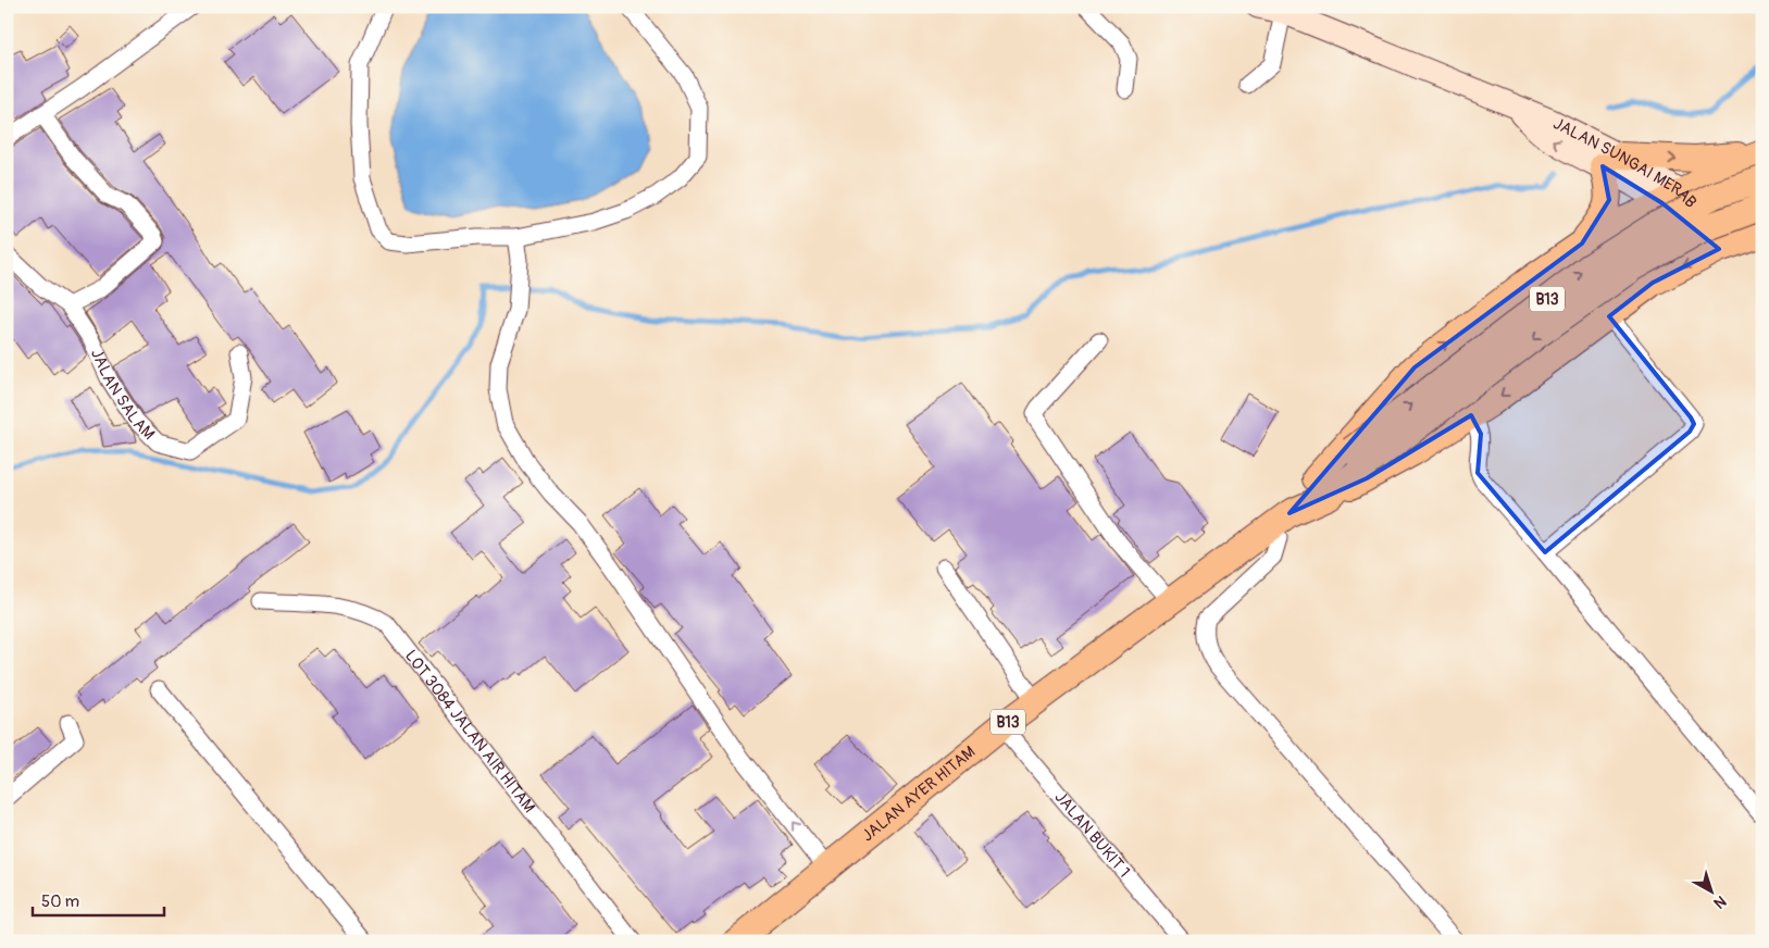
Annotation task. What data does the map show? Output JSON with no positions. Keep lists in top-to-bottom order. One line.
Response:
{"streets":{"main road":["B13","JALAN AYER HITAM"],"street":["JALAN SUNGAI MERAB","JALAN SALAM","LOT 3084 JALAN AIR HITAM","JALAN BUKIT 1"]},"crossings":[["B13","JALAN AYER HITAM"],["JALAN AYER HITAM","JALAN BUKIT 1"]],"scale_bar":"50 m","north":"bottom right"}
